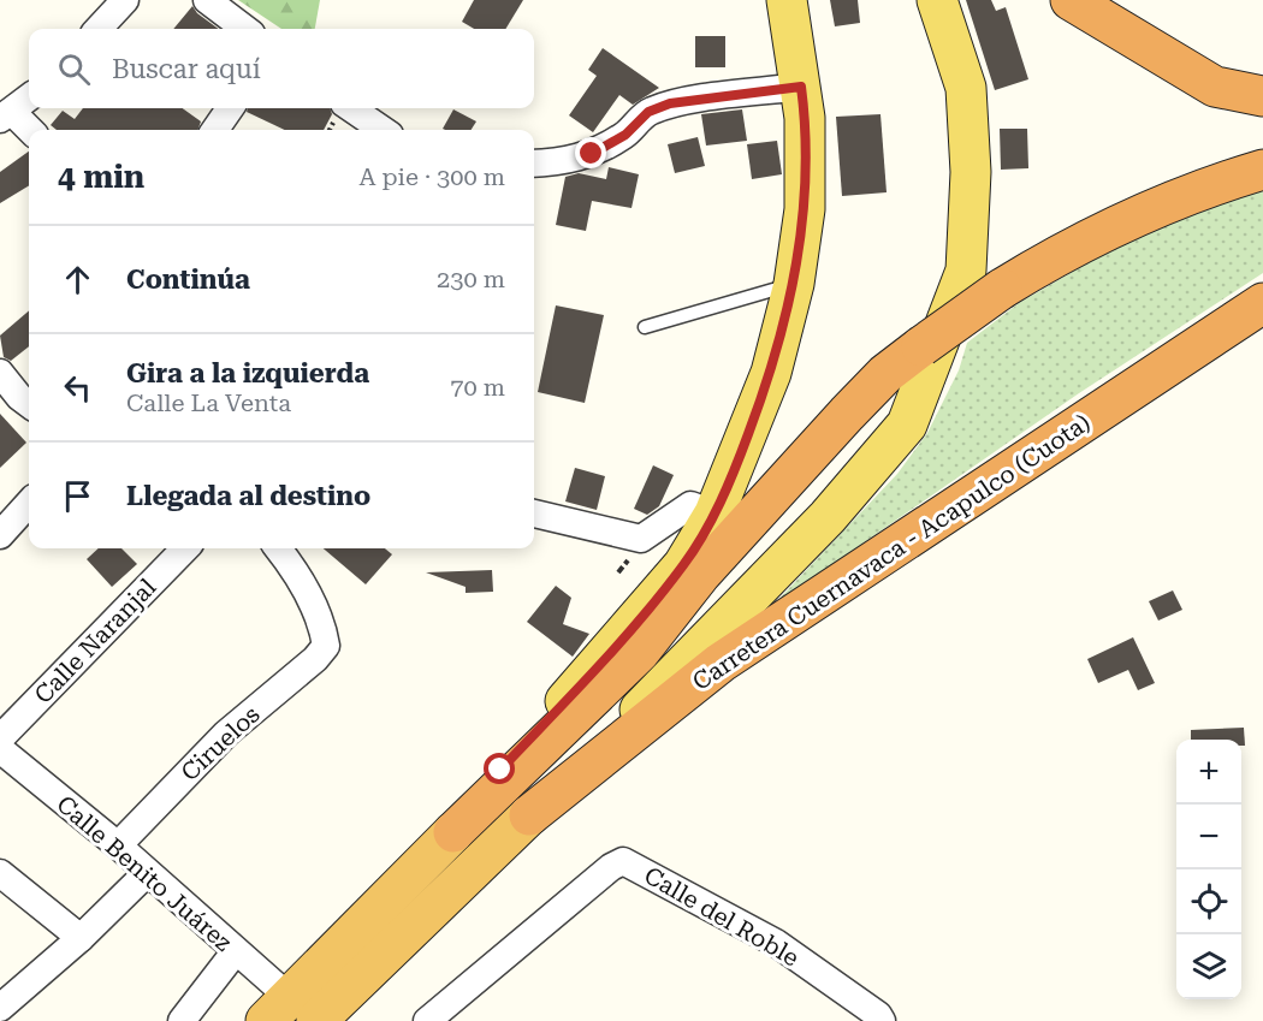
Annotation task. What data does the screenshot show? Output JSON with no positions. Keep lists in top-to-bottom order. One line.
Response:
{"streets":{"highway":["Carretera Cuernavaca - Acapulco (Cuota)"],"street":["Calle Naranjal","Ciruelos","Calle Benito Juárez","Calle del Roble"]},"crossings":[["Ciruelos","Calle Benito Juárez"]],"page":{"search":"Buscar aquí","heading":["4 min","A pie · 300 m"],"list":[["Continúa","230 m"],["Gira a la izquierda","Calle La Venta","70 m"],"Llegada al destino"],"map_buttons":["+","−"]}}
